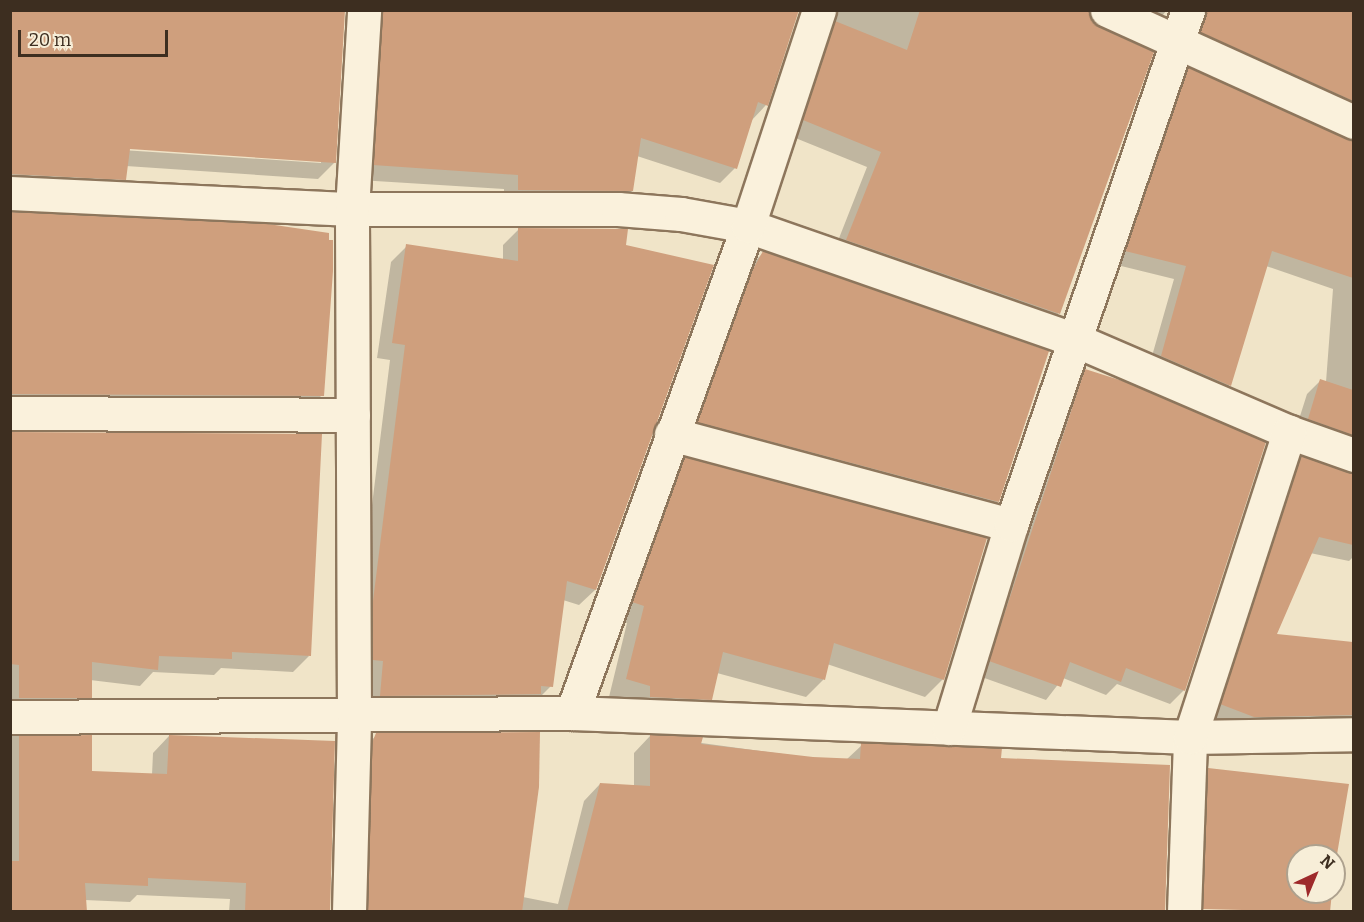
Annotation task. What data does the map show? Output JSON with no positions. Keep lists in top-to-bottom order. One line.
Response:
{"scale_bar":"20 m","north":"top right"}
